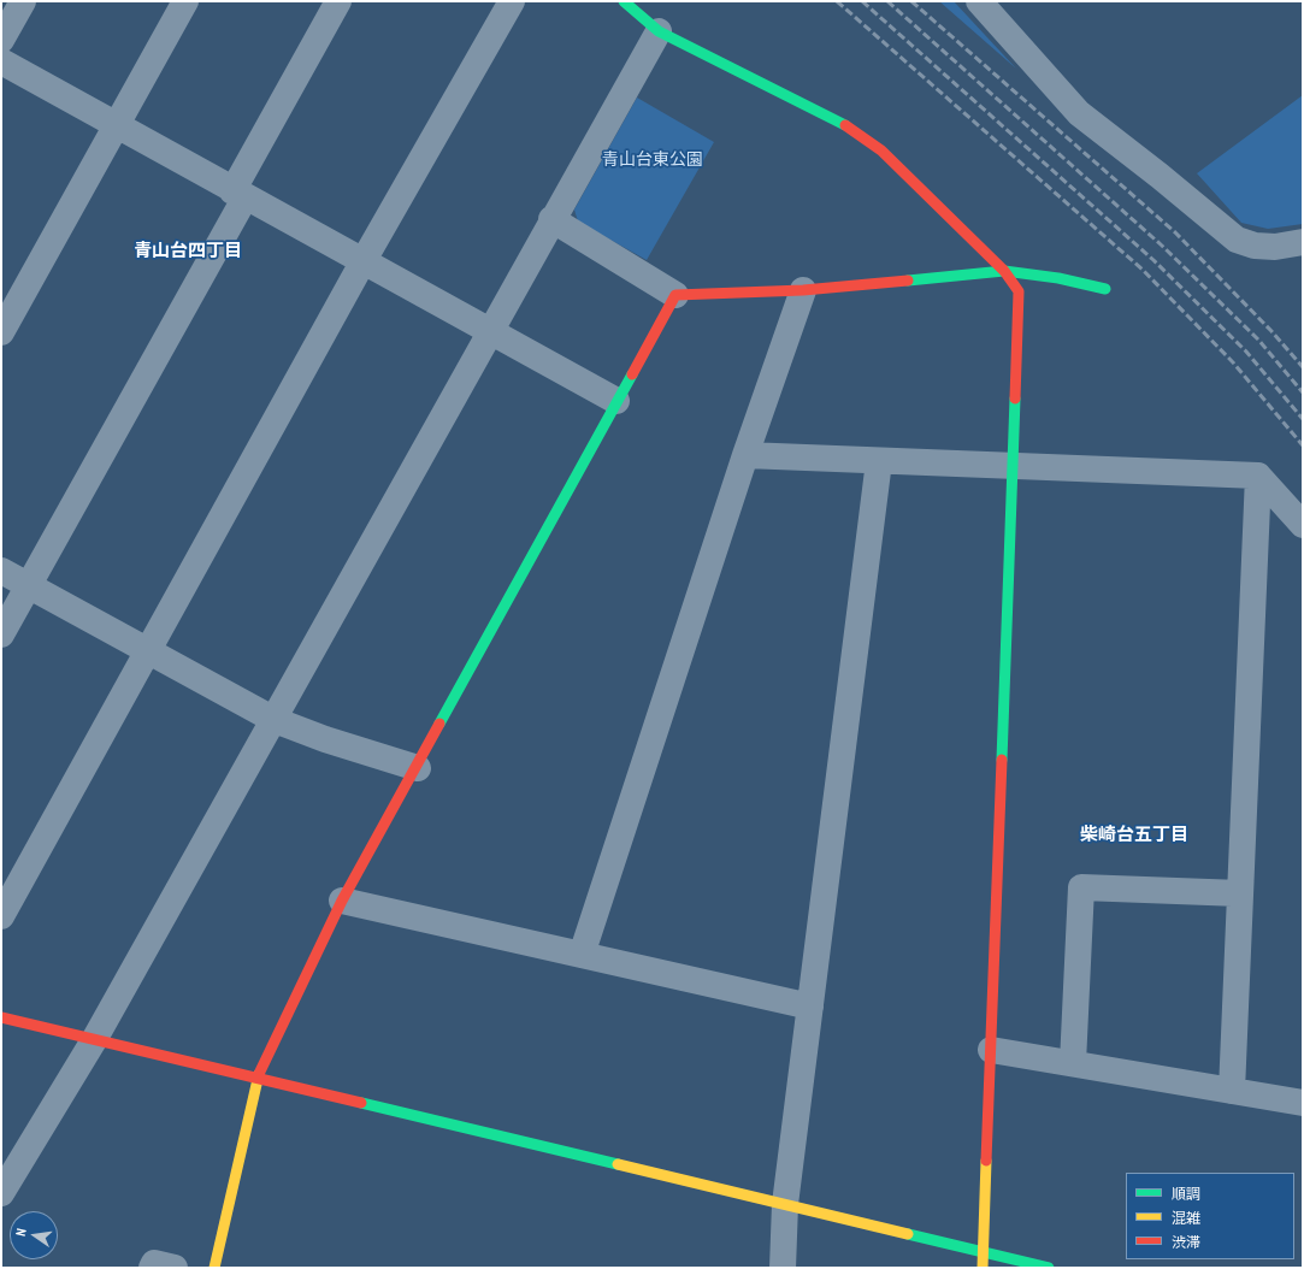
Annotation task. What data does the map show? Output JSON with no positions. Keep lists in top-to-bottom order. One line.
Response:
{"districts":["青山台四丁目","柴崎台五丁目"],"parks":["青山台東公園"],"legend":["順調","混雑","渋滞"],"north":"left"}
